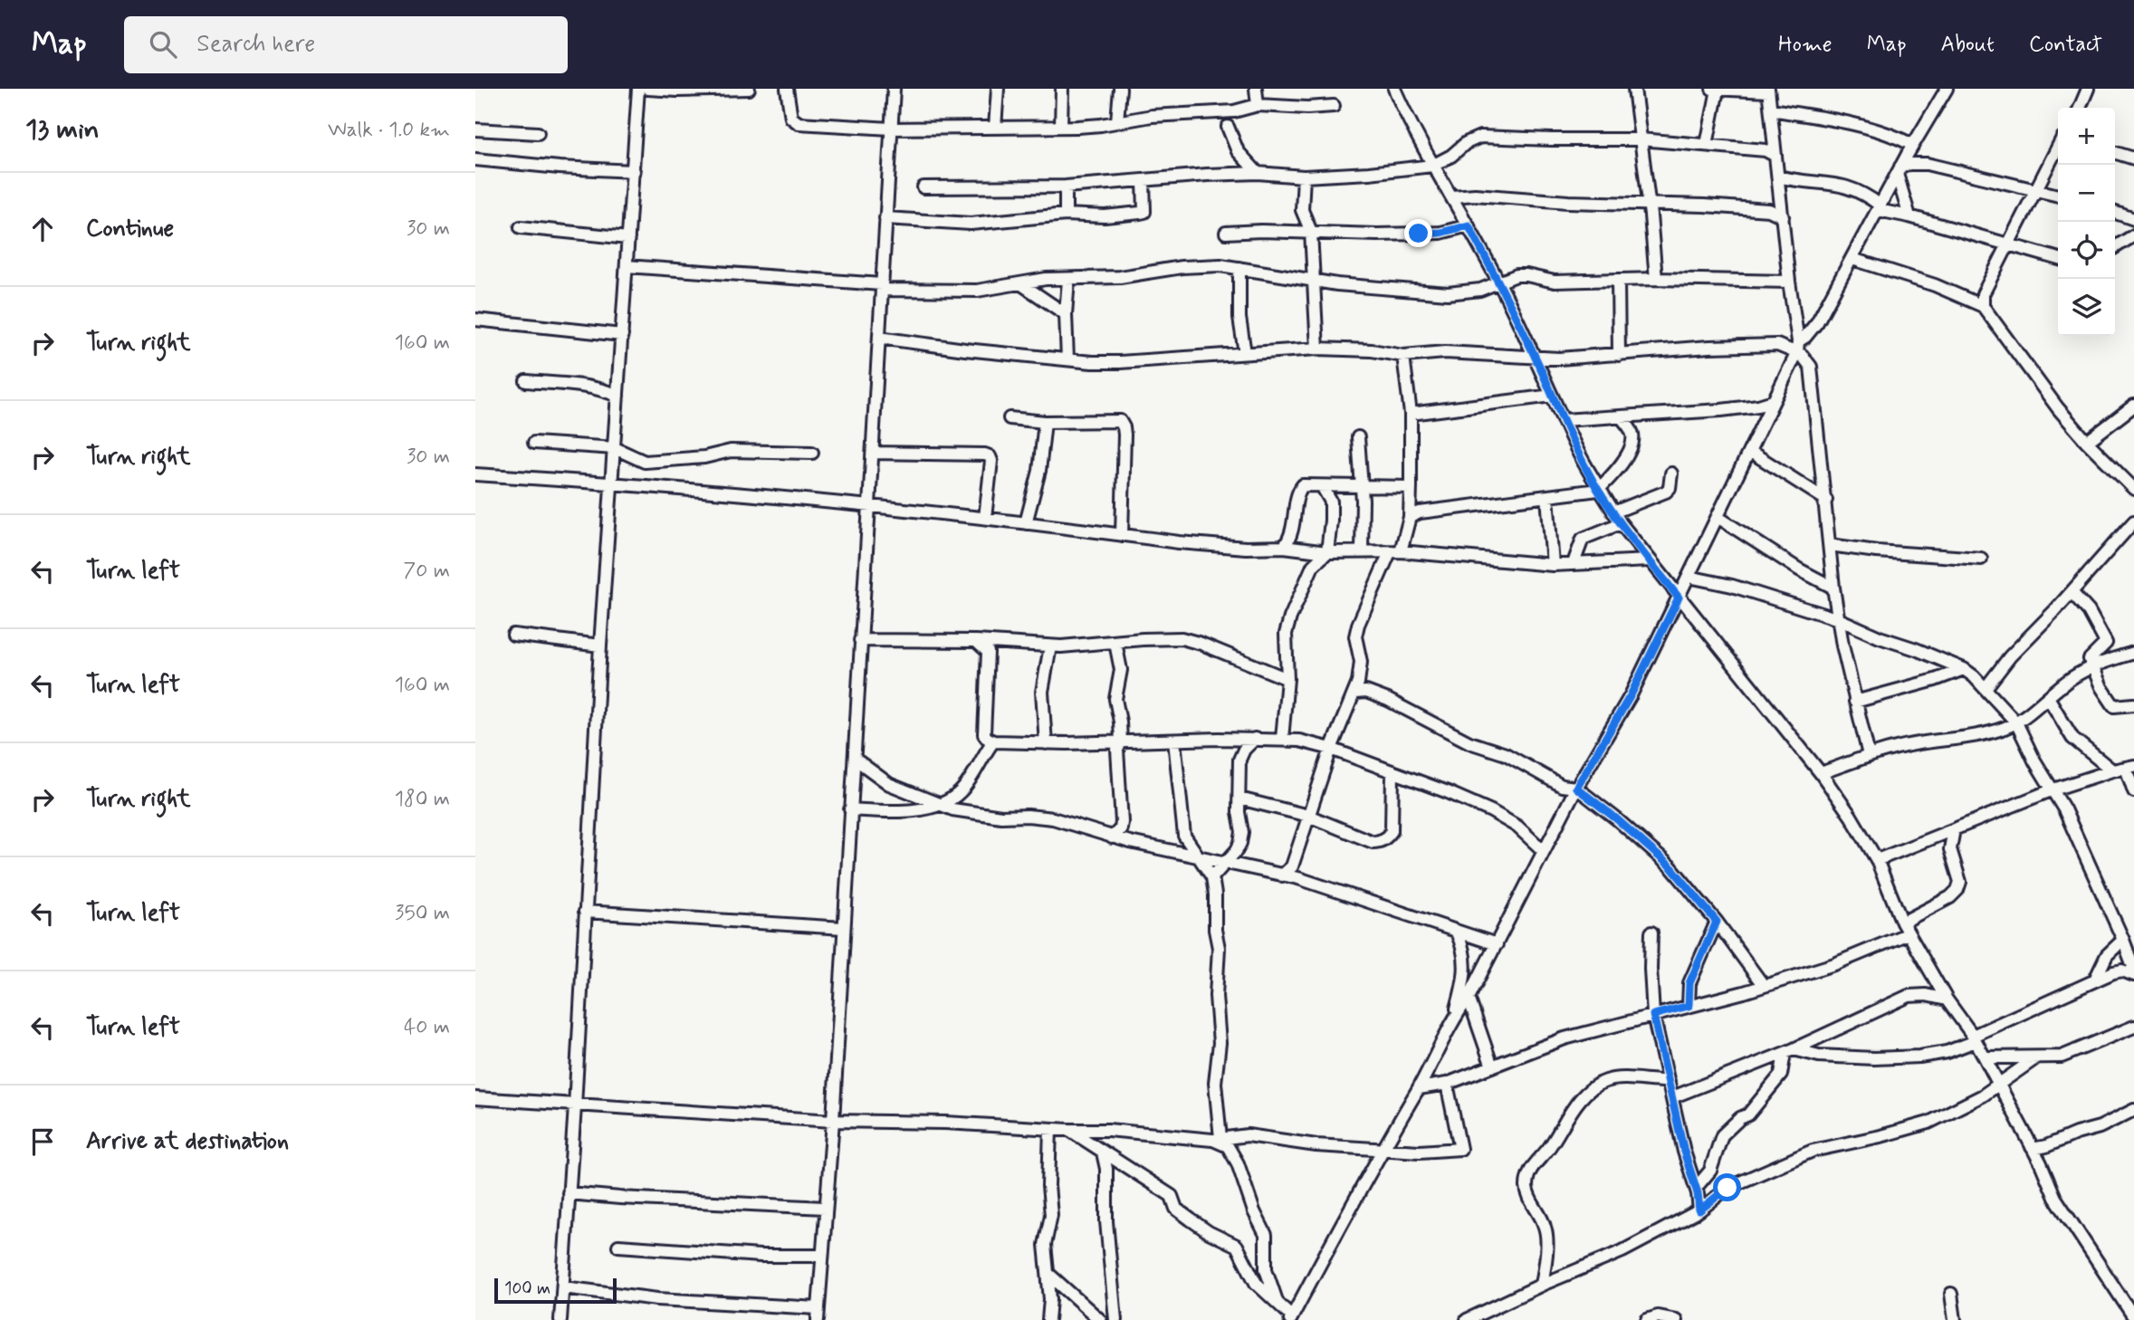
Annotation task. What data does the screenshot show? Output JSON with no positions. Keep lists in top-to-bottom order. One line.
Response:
{"scale_bar":"100 m","page":{"header":"Map","search":"Search here","nav":["Home","Map","About","Contact"],"heading":["13 min","Walk · 1.0 km"],"map_buttons":["+","−"],"list":[["Continue","30 m"],["Turn right","160 m"],["Turn right","30 m"],["Turn left","70 m"],["Turn left","160 m"],["Turn right","180 m"],["Turn left","350 m"],["Turn left","40 m"],"Arrive at destination"],"scale":"100 m"}}
